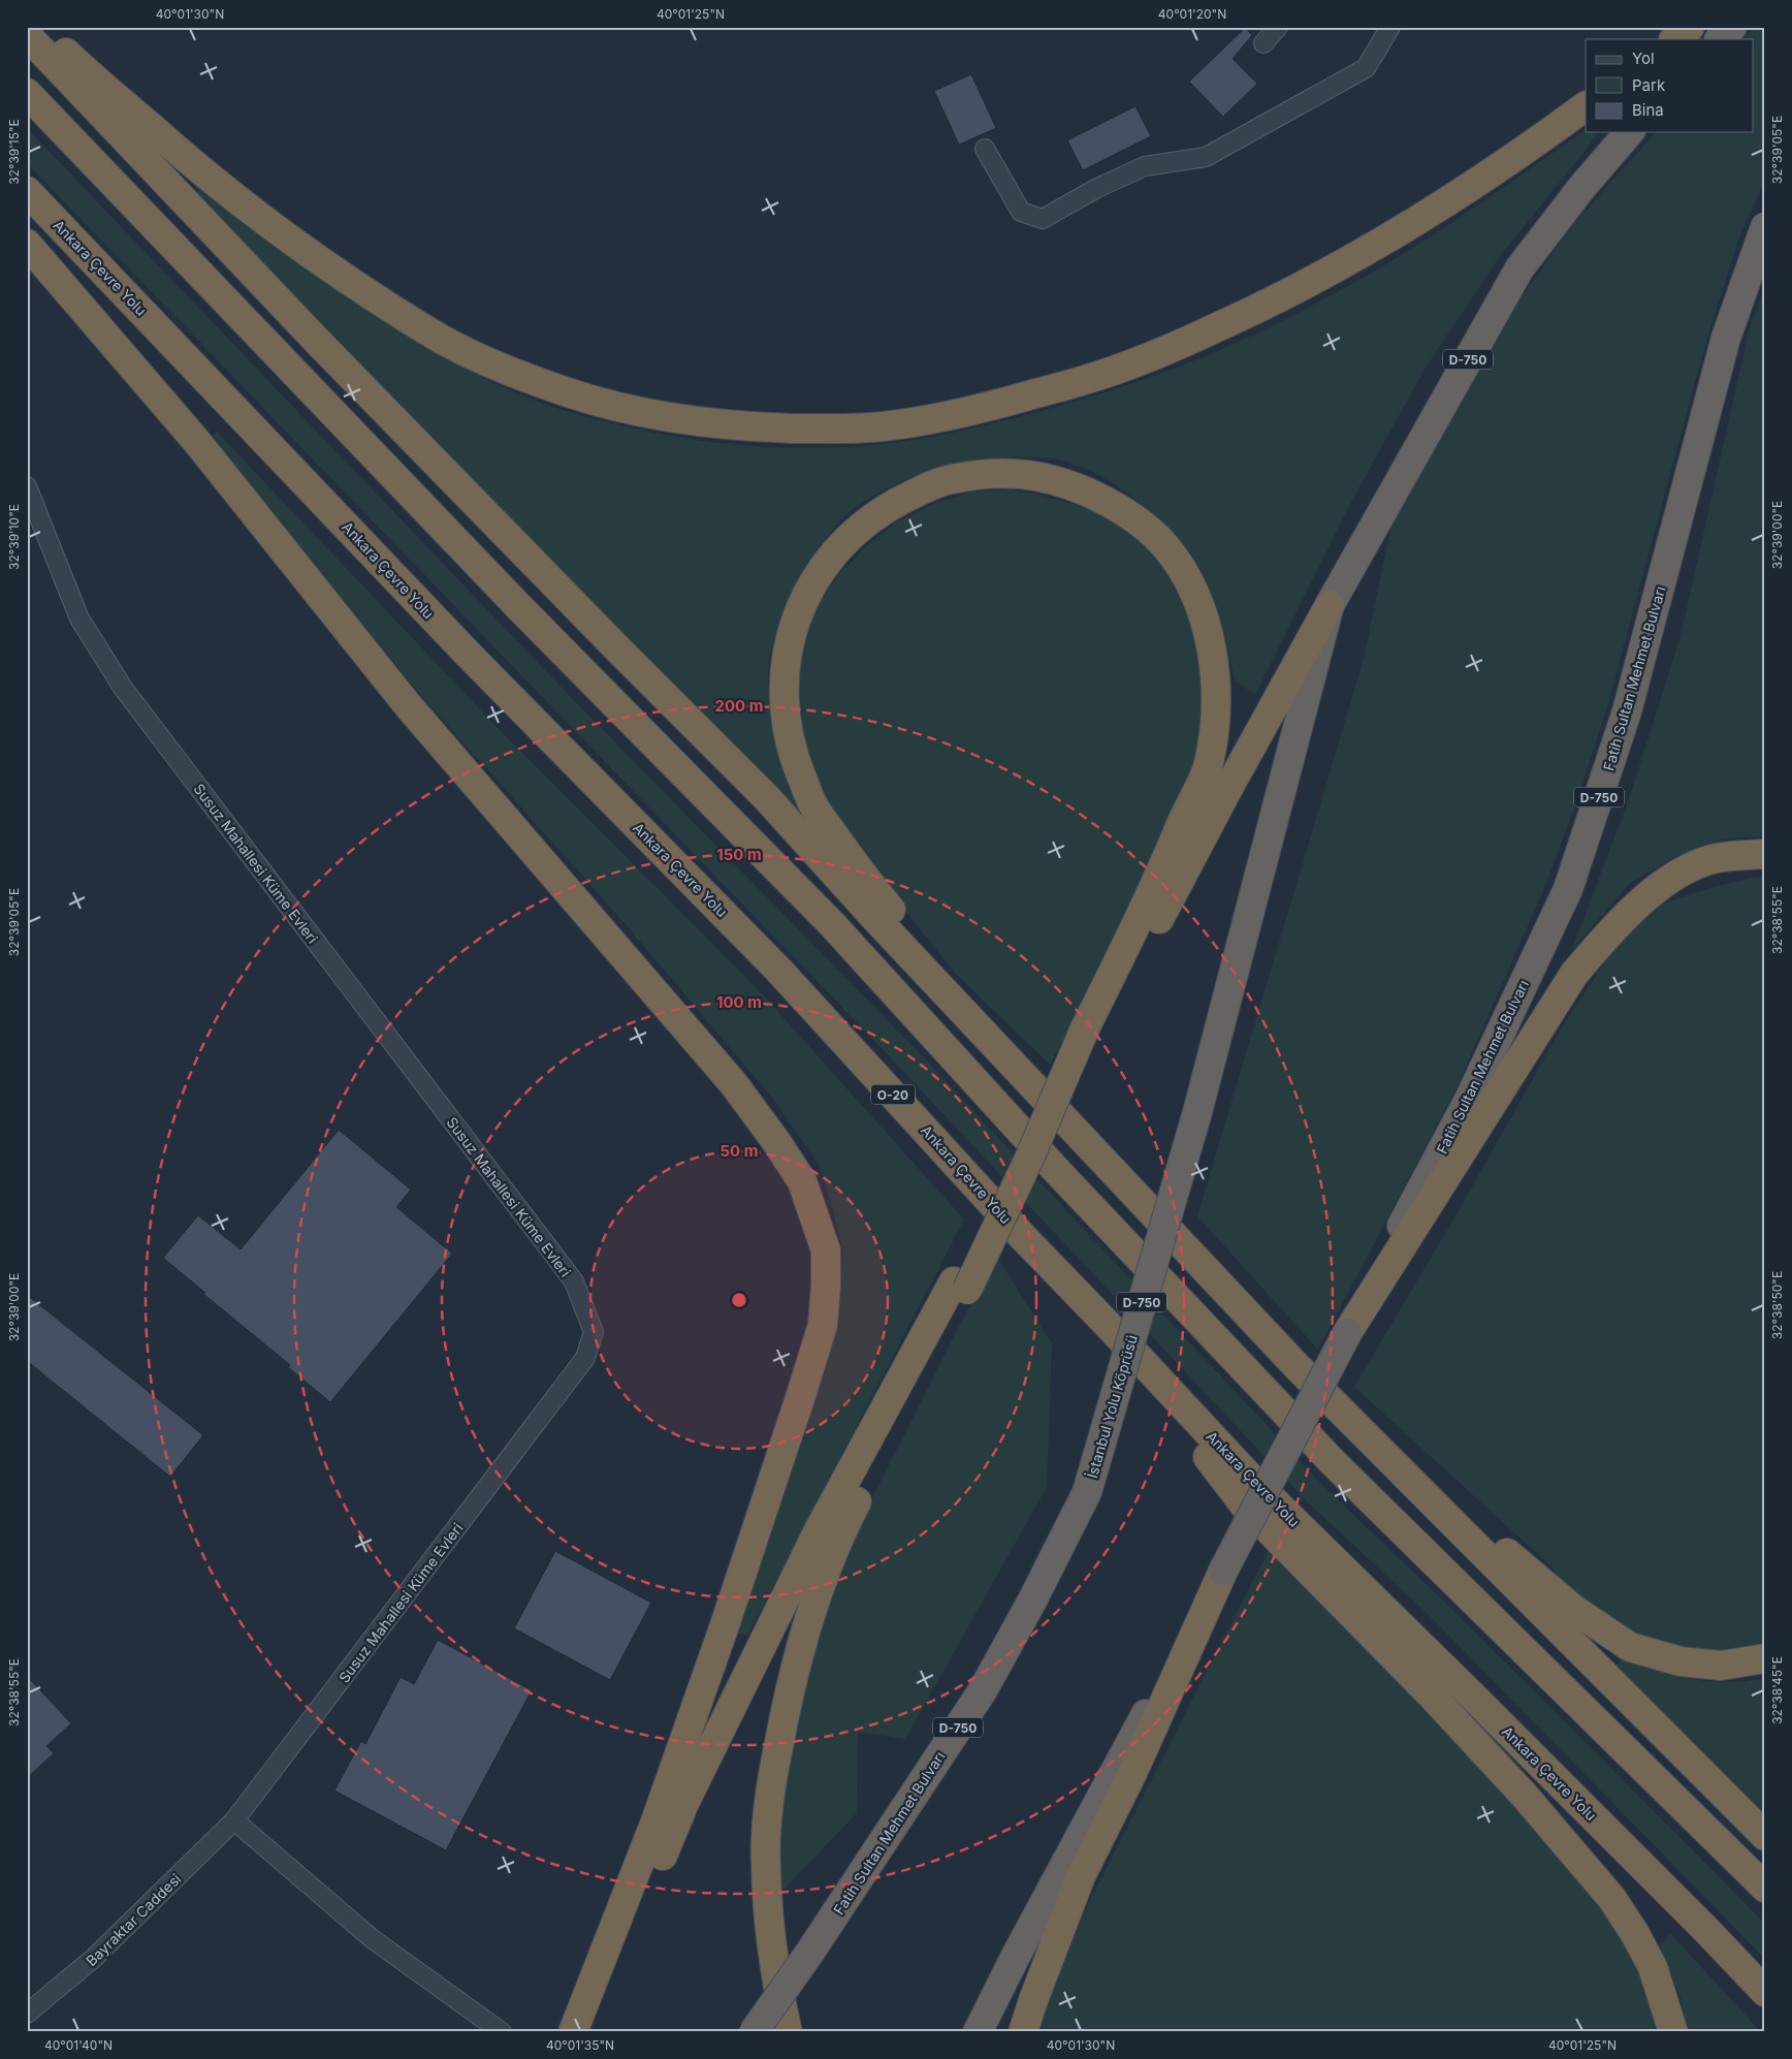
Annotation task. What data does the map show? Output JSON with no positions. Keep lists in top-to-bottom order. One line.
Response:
{"streets":{"highway":["Ankara Çevre Yolu","D-750","Fatih Sultan Mehmet Bulvarı","O-20","İstanbul Yolu Köprüsü"],"street":["Susuz Mahallesi Küme Evleri","Bayraktar Caddesi"]},"crossings":[["D-750","Fatih Sultan Mehmet Bulvarı"],["D-750","İstanbul Yolu Köprüsü"],["Fatih Sultan Mehmet Bulvarı","İstanbul Yolu Köprüsü"],["Susuz Mahallesi Küme Evleri","Bayraktar Caddesi"]],"legend":["Yol","Park","Bina"],"coordinates":["40°01'30\"N","40°01'25\"N","40°01'20\"N","32°39'05\"E","32°39'15\"E","32°39'00\"E","32°39'10\"E","32°38'55\"E","32°38'50\"E","32°38'45\"E","40°01'40\"N","40°01'35\"N"],"rings":["200 m","150 m","100 m","50 m"]}
